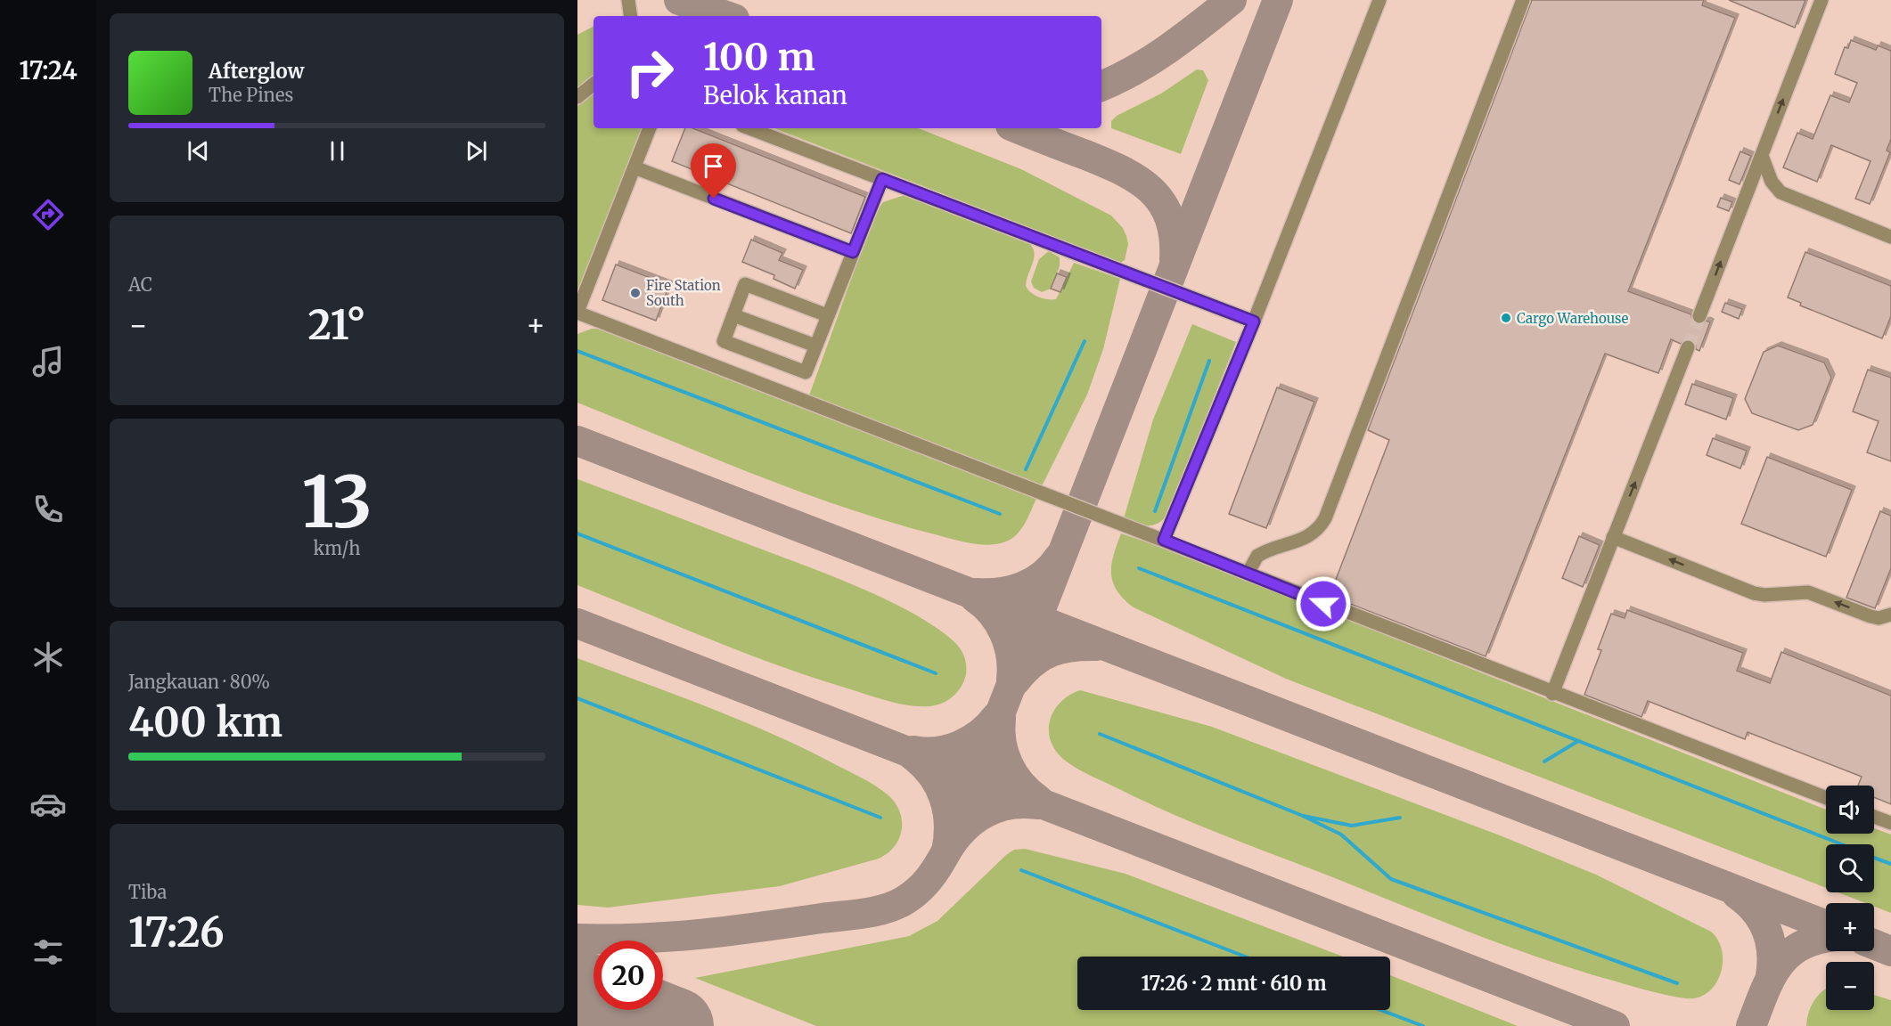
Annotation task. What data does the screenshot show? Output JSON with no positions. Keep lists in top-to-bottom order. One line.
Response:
{"places":["Fire Station South","Cargo Warehouse"],"page":{"tabs":"17:24","turn":["100 m","Belok kanan"],"song":["Afterglow","The Pines"],"tile":["AC",["13","km/h"],["Jangkauan · 80%","400 km"],["Tiba","17:26"]],"heat":["−","21°","+"],"map_buttons":["+","−"],"limit":"20","trip":"17:26 · 2 mnt · 610 m"}}
